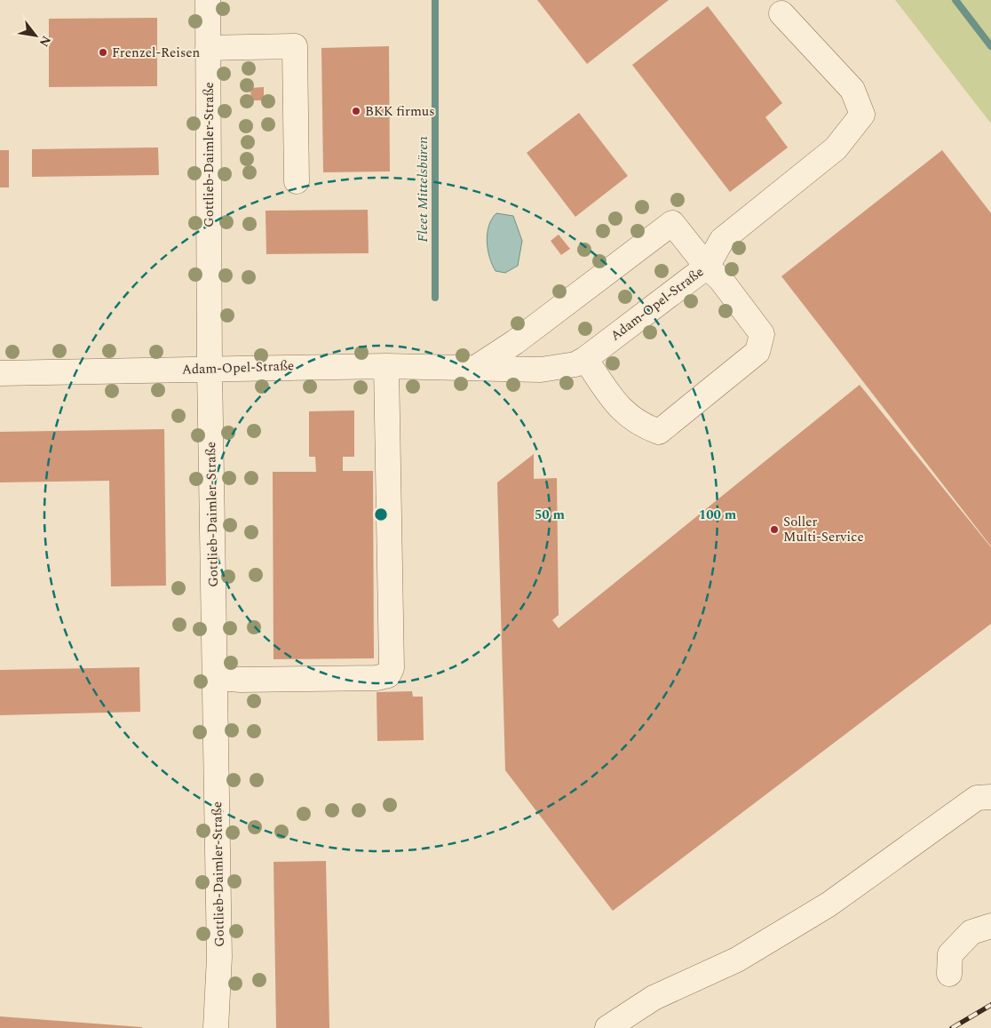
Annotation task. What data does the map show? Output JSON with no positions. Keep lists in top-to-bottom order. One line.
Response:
{"streets":{"street":["Gottlieb-Daimler-Straße","Adam-Opel-Straße"]},"crossings":[["Gottlieb-Daimler-Straße","Adam-Opel-Straße"]],"water":["Fleet Mittelsbüren"],"places":["Frenzel-Reisen","BKK firmus","Soller Multi-Service"],"north":"bottom right","rings":["50 m","100 m"]}
